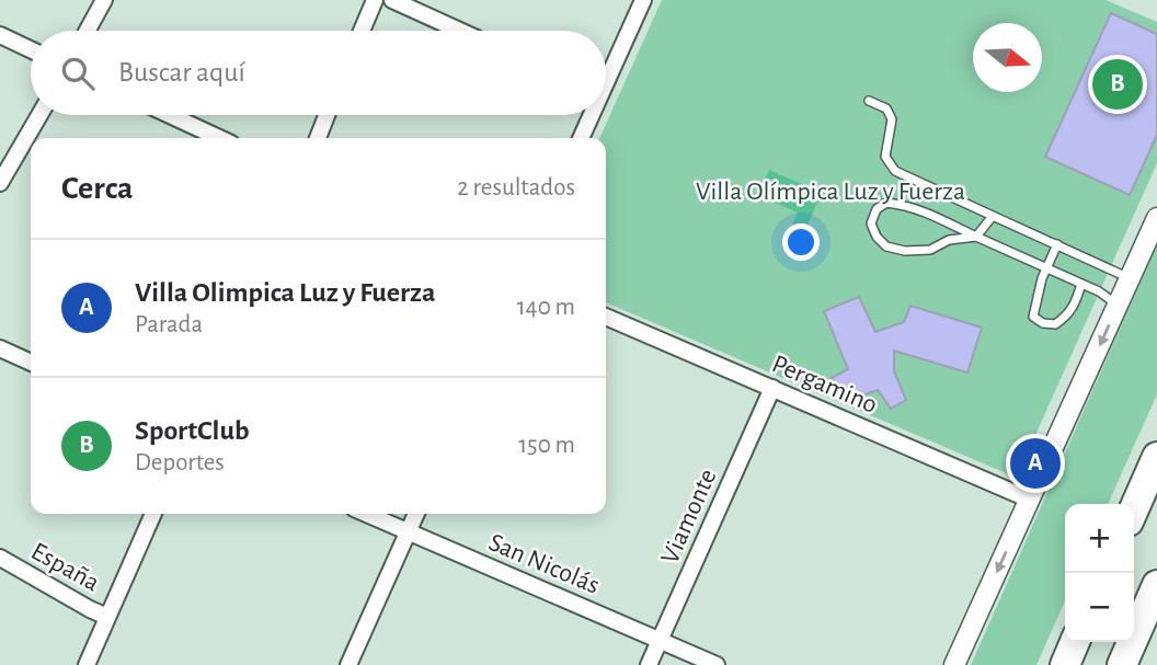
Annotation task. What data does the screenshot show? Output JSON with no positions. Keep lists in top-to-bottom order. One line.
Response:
{"streets":{"street":["Pergamino","Viamonte","San Nicolás","España"]},"crossings":[["Pergamino","Viamonte"],["Viamonte","San Nicolás"]],"parks":["Villa Olímpica Luz y Fuerza"],"north":"right","page":{"search":"Buscar aquí","pins":["B","A"],"heading":["Cerca","2 resultados"],"list":[{"mark":"A","name":"Villa Olimpica Luz y Fuerza","note":"Parada","value":"140 m"},{"mark":"B","name":"SportClub","note":"Deportes","value":"150 m"}],"map_buttons":["+","−"]}}
